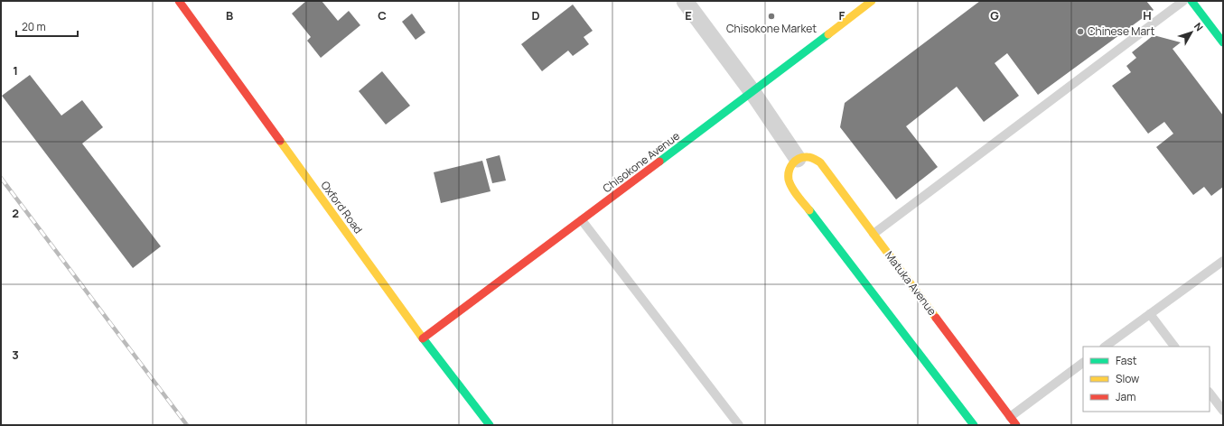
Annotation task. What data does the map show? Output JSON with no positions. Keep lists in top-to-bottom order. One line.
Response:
{"streets":{"street":["Chisokone Avenue","Oxford Road","Matuka Avenue"]},"crossings":[["Chisokone Avenue","Oxford Road"]],"places":["Chisokone Market","Chinese Mart"],"legend":["Fast","Slow","Jam"],"scale_bar":"20 m","north":"top right","grid":{"columns":["B","C","D","E","F","G","H"],"rows":["1","2","3"]}}
